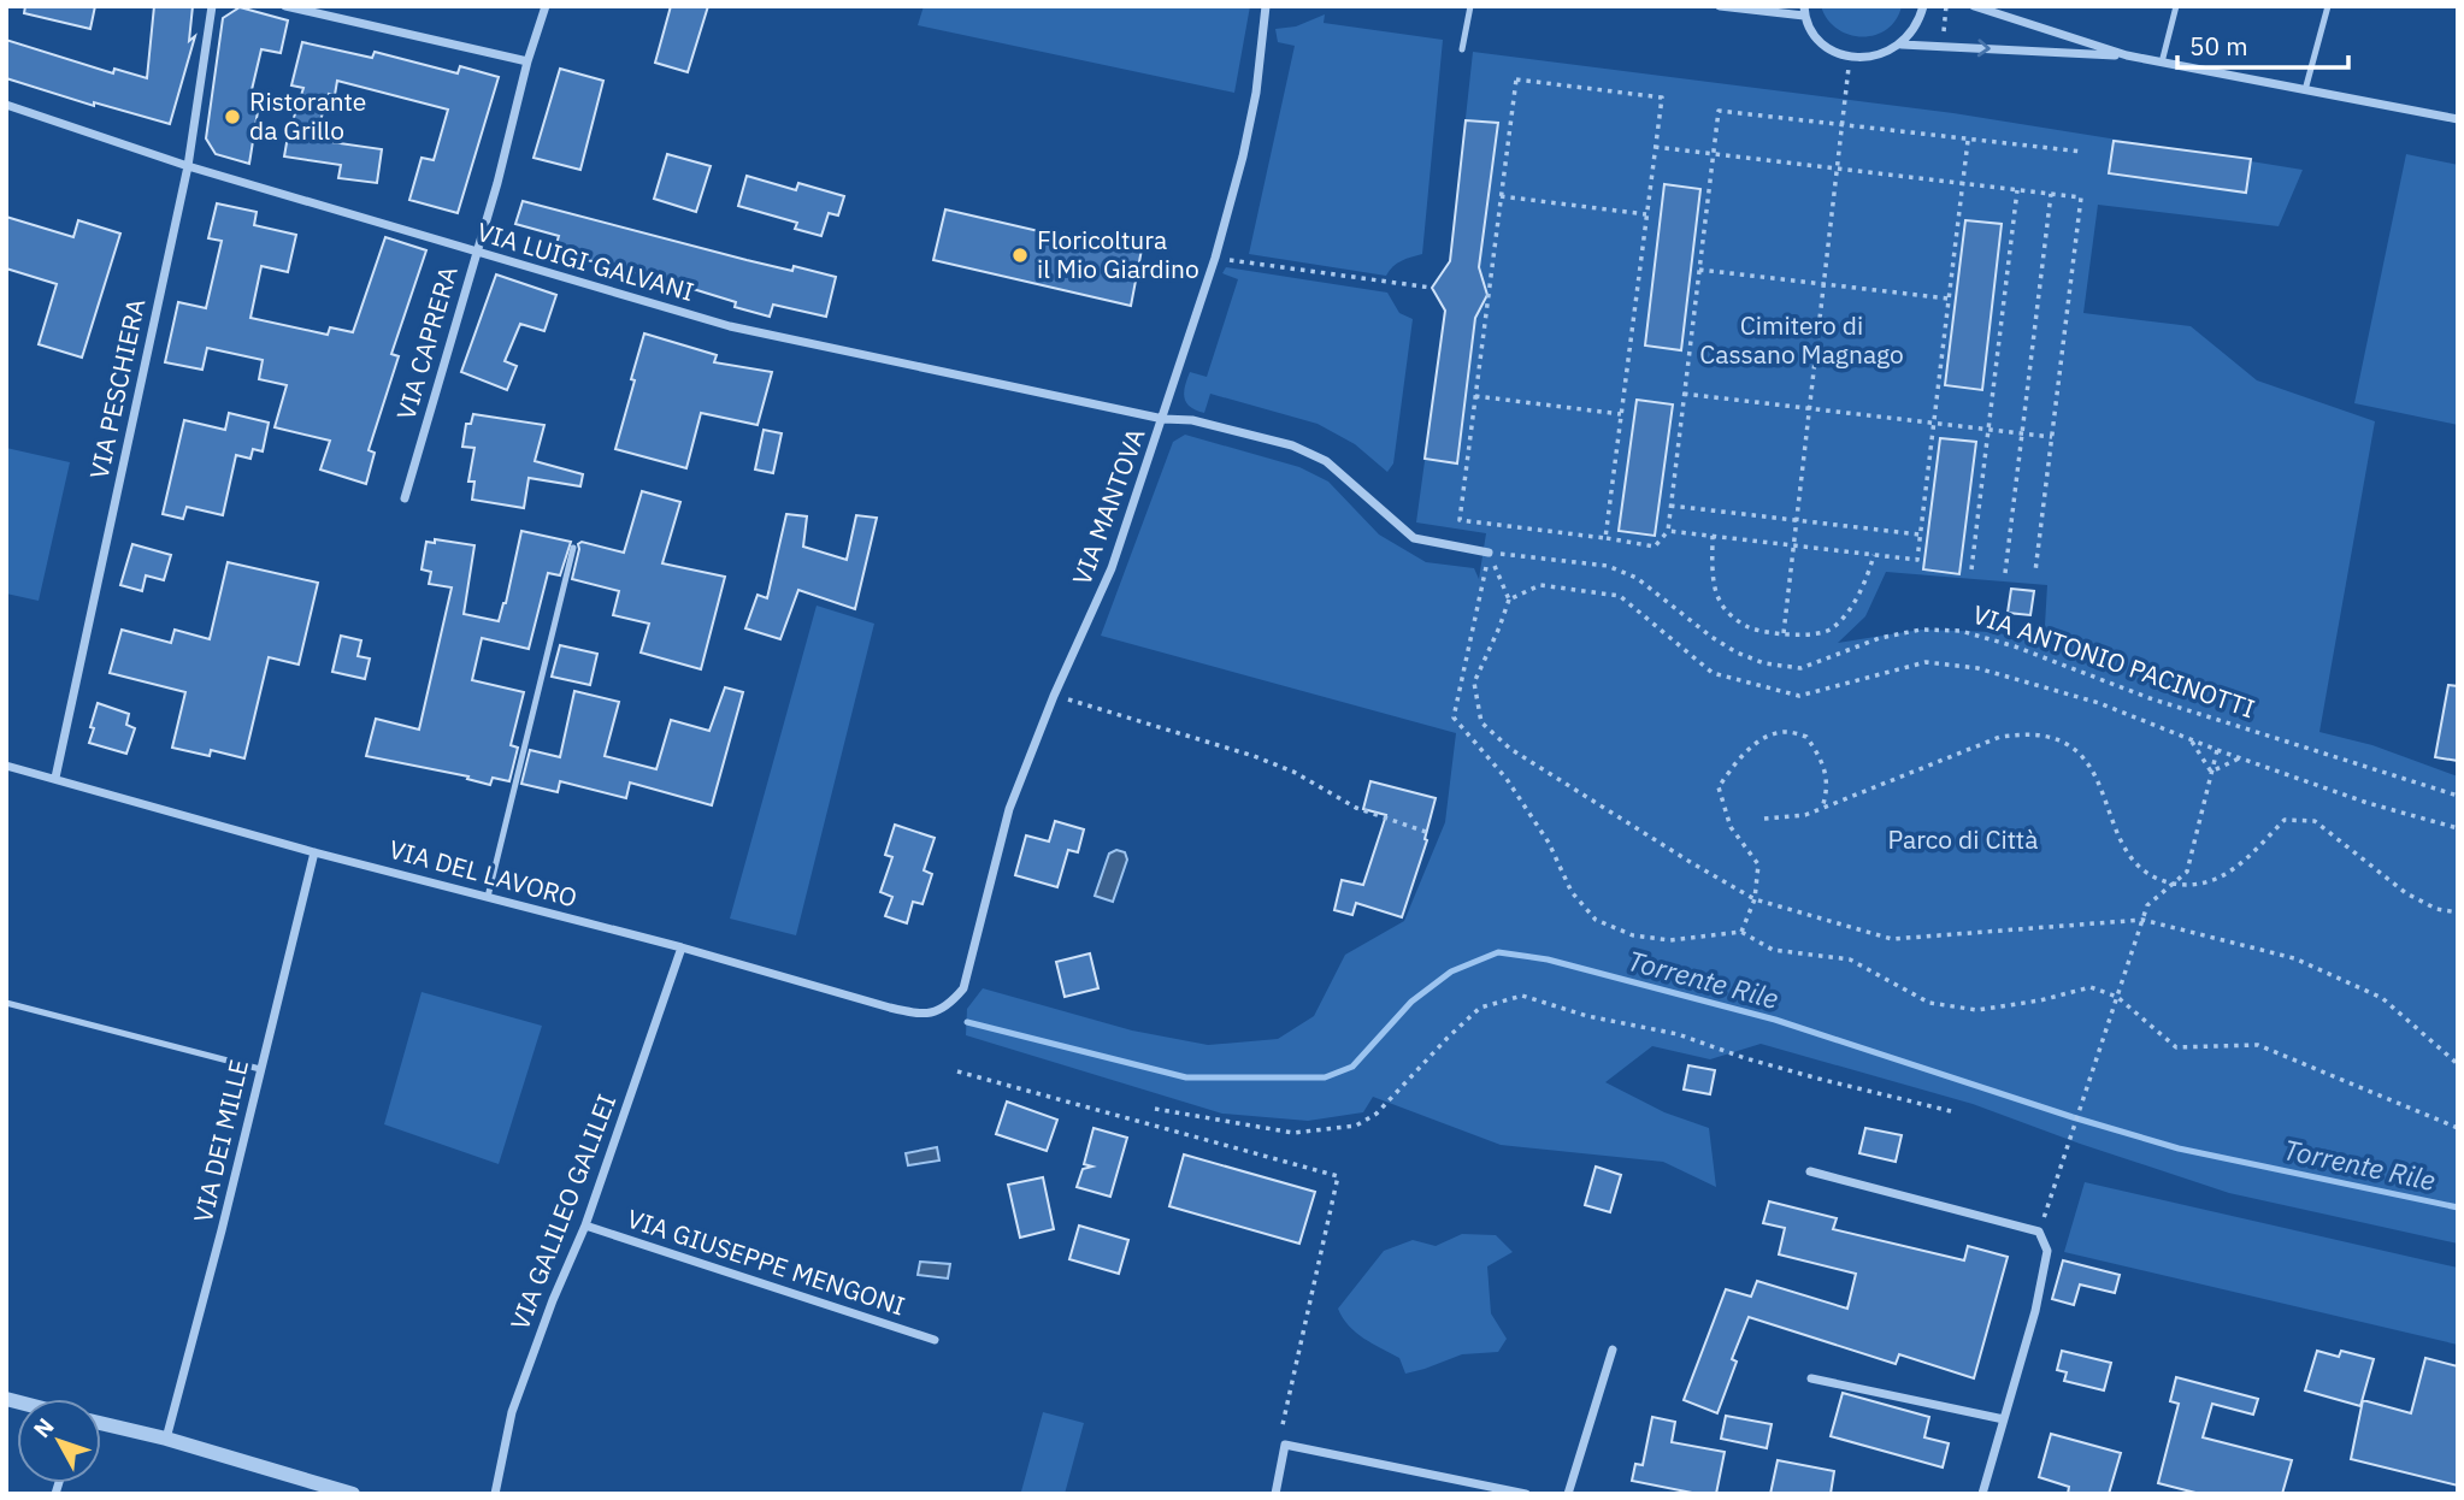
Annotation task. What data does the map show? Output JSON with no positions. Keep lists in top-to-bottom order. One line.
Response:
{"streets":{"street":["VIA LUIGI GALVANI","VIA CAPRERA","VIA PESCHIERA","VIA MANTOVA","VIA DEL LAVORO","VIA DEI MILLE","VIA GALILEO GALILEI","VIA GIUSEPPE MENGONI"],"path":["VIA ANTONIO PACINOTTI"]},"crossings":[["VIA LUIGI GALVANI","VIA CAPRERA"],["VIA LUIGI GALVANI","VIA PESCHIERA"],["VIA LUIGI GALVANI","VIA MANTOVA"],["VIA PESCHIERA","VIA DEL LAVORO"],["VIA MANTOVA","VIA DEL LAVORO"],["VIA DEL LAVORO","VIA DEI MILLE"],["VIA DEL LAVORO","VIA GALILEO GALILEI"],["VIA GALILEO GALILEI","VIA GIUSEPPE MENGONI"]],"water":["Torrente Rile"],"parks":["Cimitero di Cassano Magnago","Parco di Città"],"places":["Ristorante da Grillo","Floricoltura il Mio Giardino"],"scale_bar":"50 m","north":"top left"}
